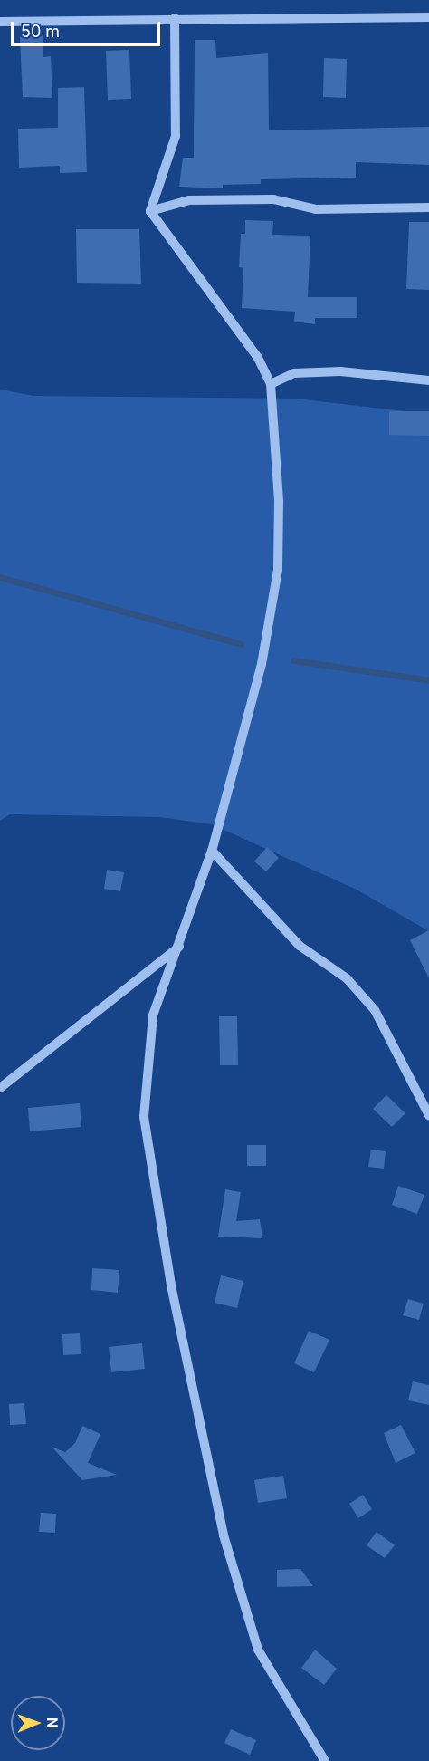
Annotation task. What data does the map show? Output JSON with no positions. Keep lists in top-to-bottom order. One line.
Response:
{"scale_bar":"50 m","north":"right"}
